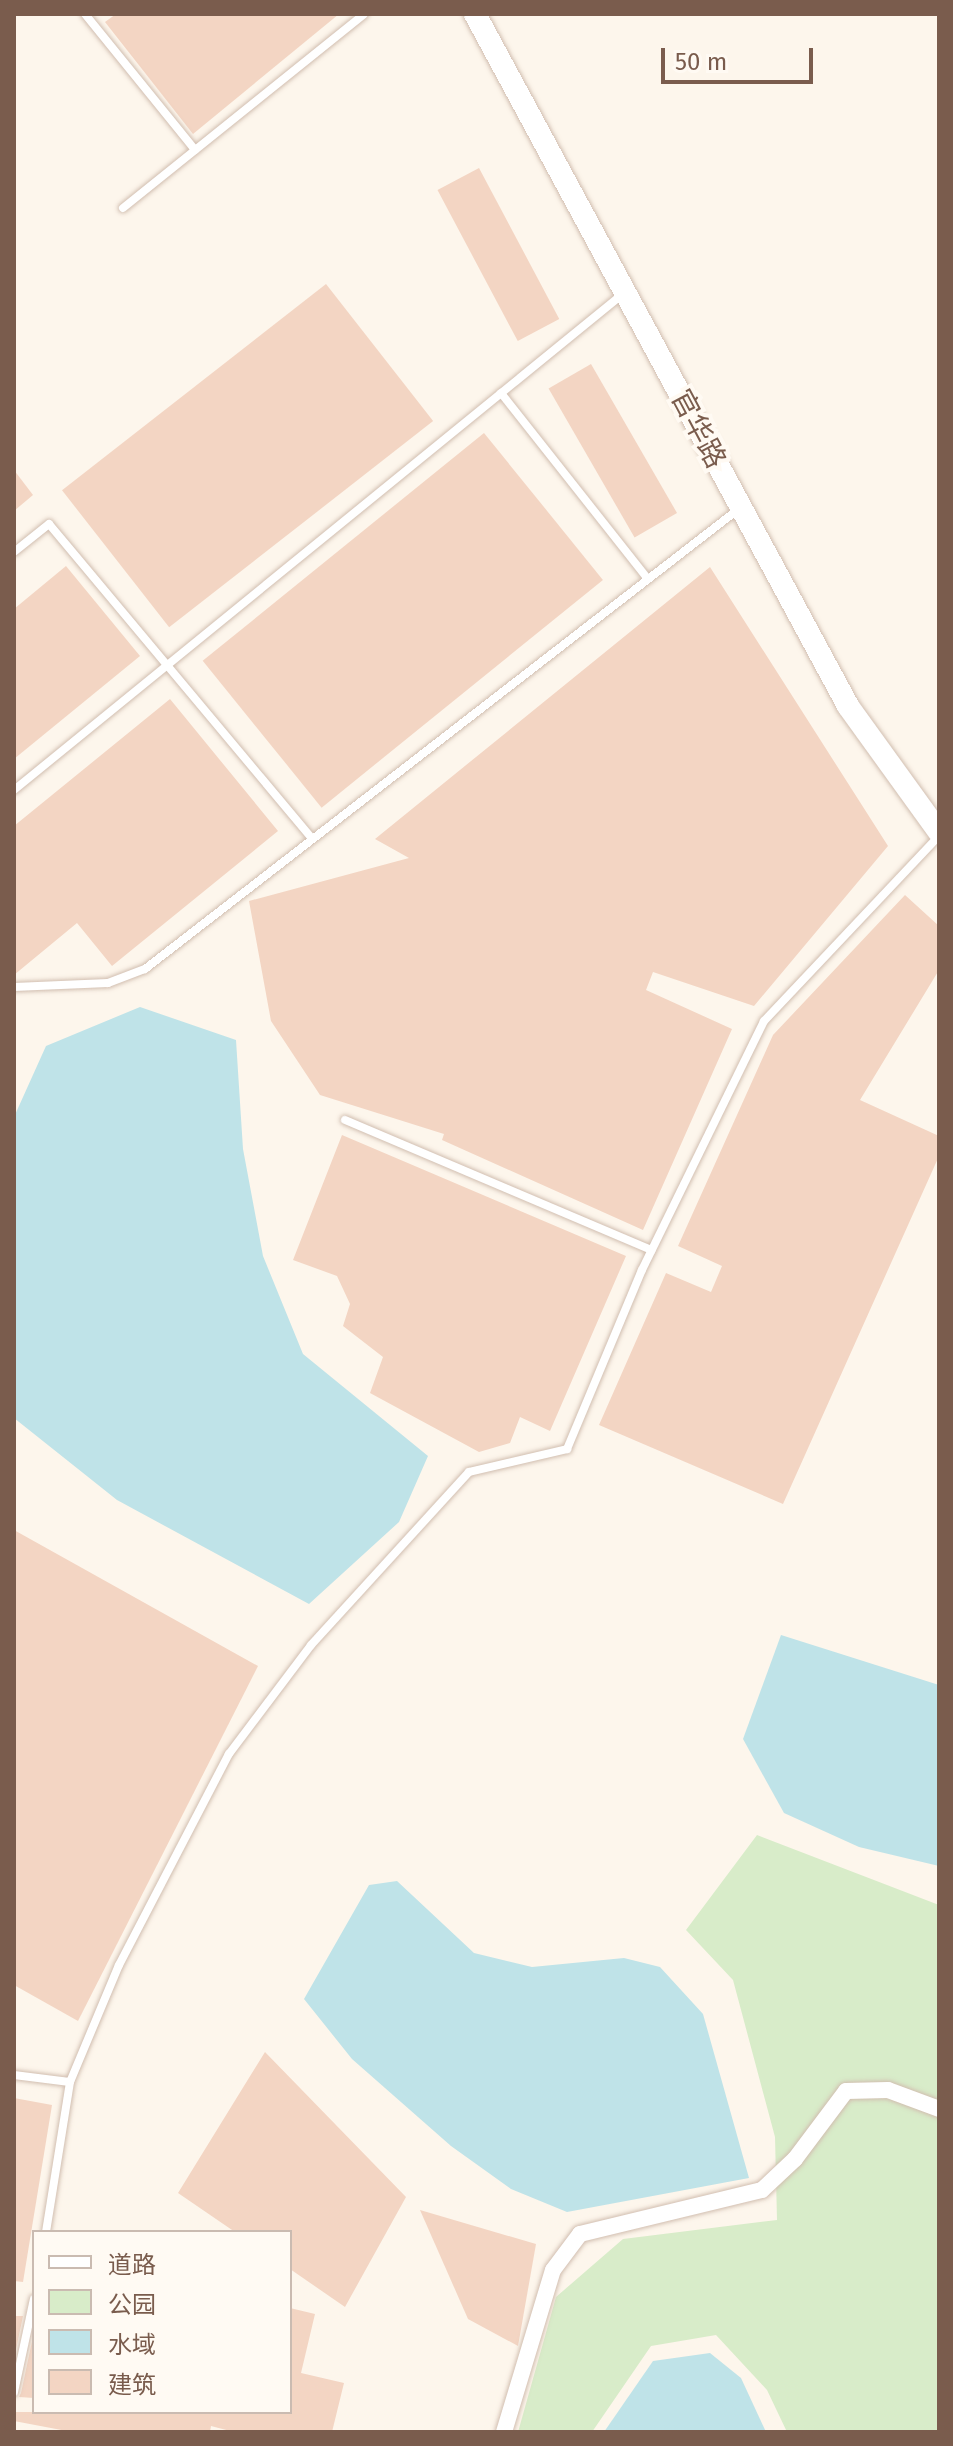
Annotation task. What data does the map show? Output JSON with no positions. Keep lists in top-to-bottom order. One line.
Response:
{"streets":{"main road":["官华路"]},"legend":["道路","公园","水域","建筑"],"scale_bar":"50 m"}
